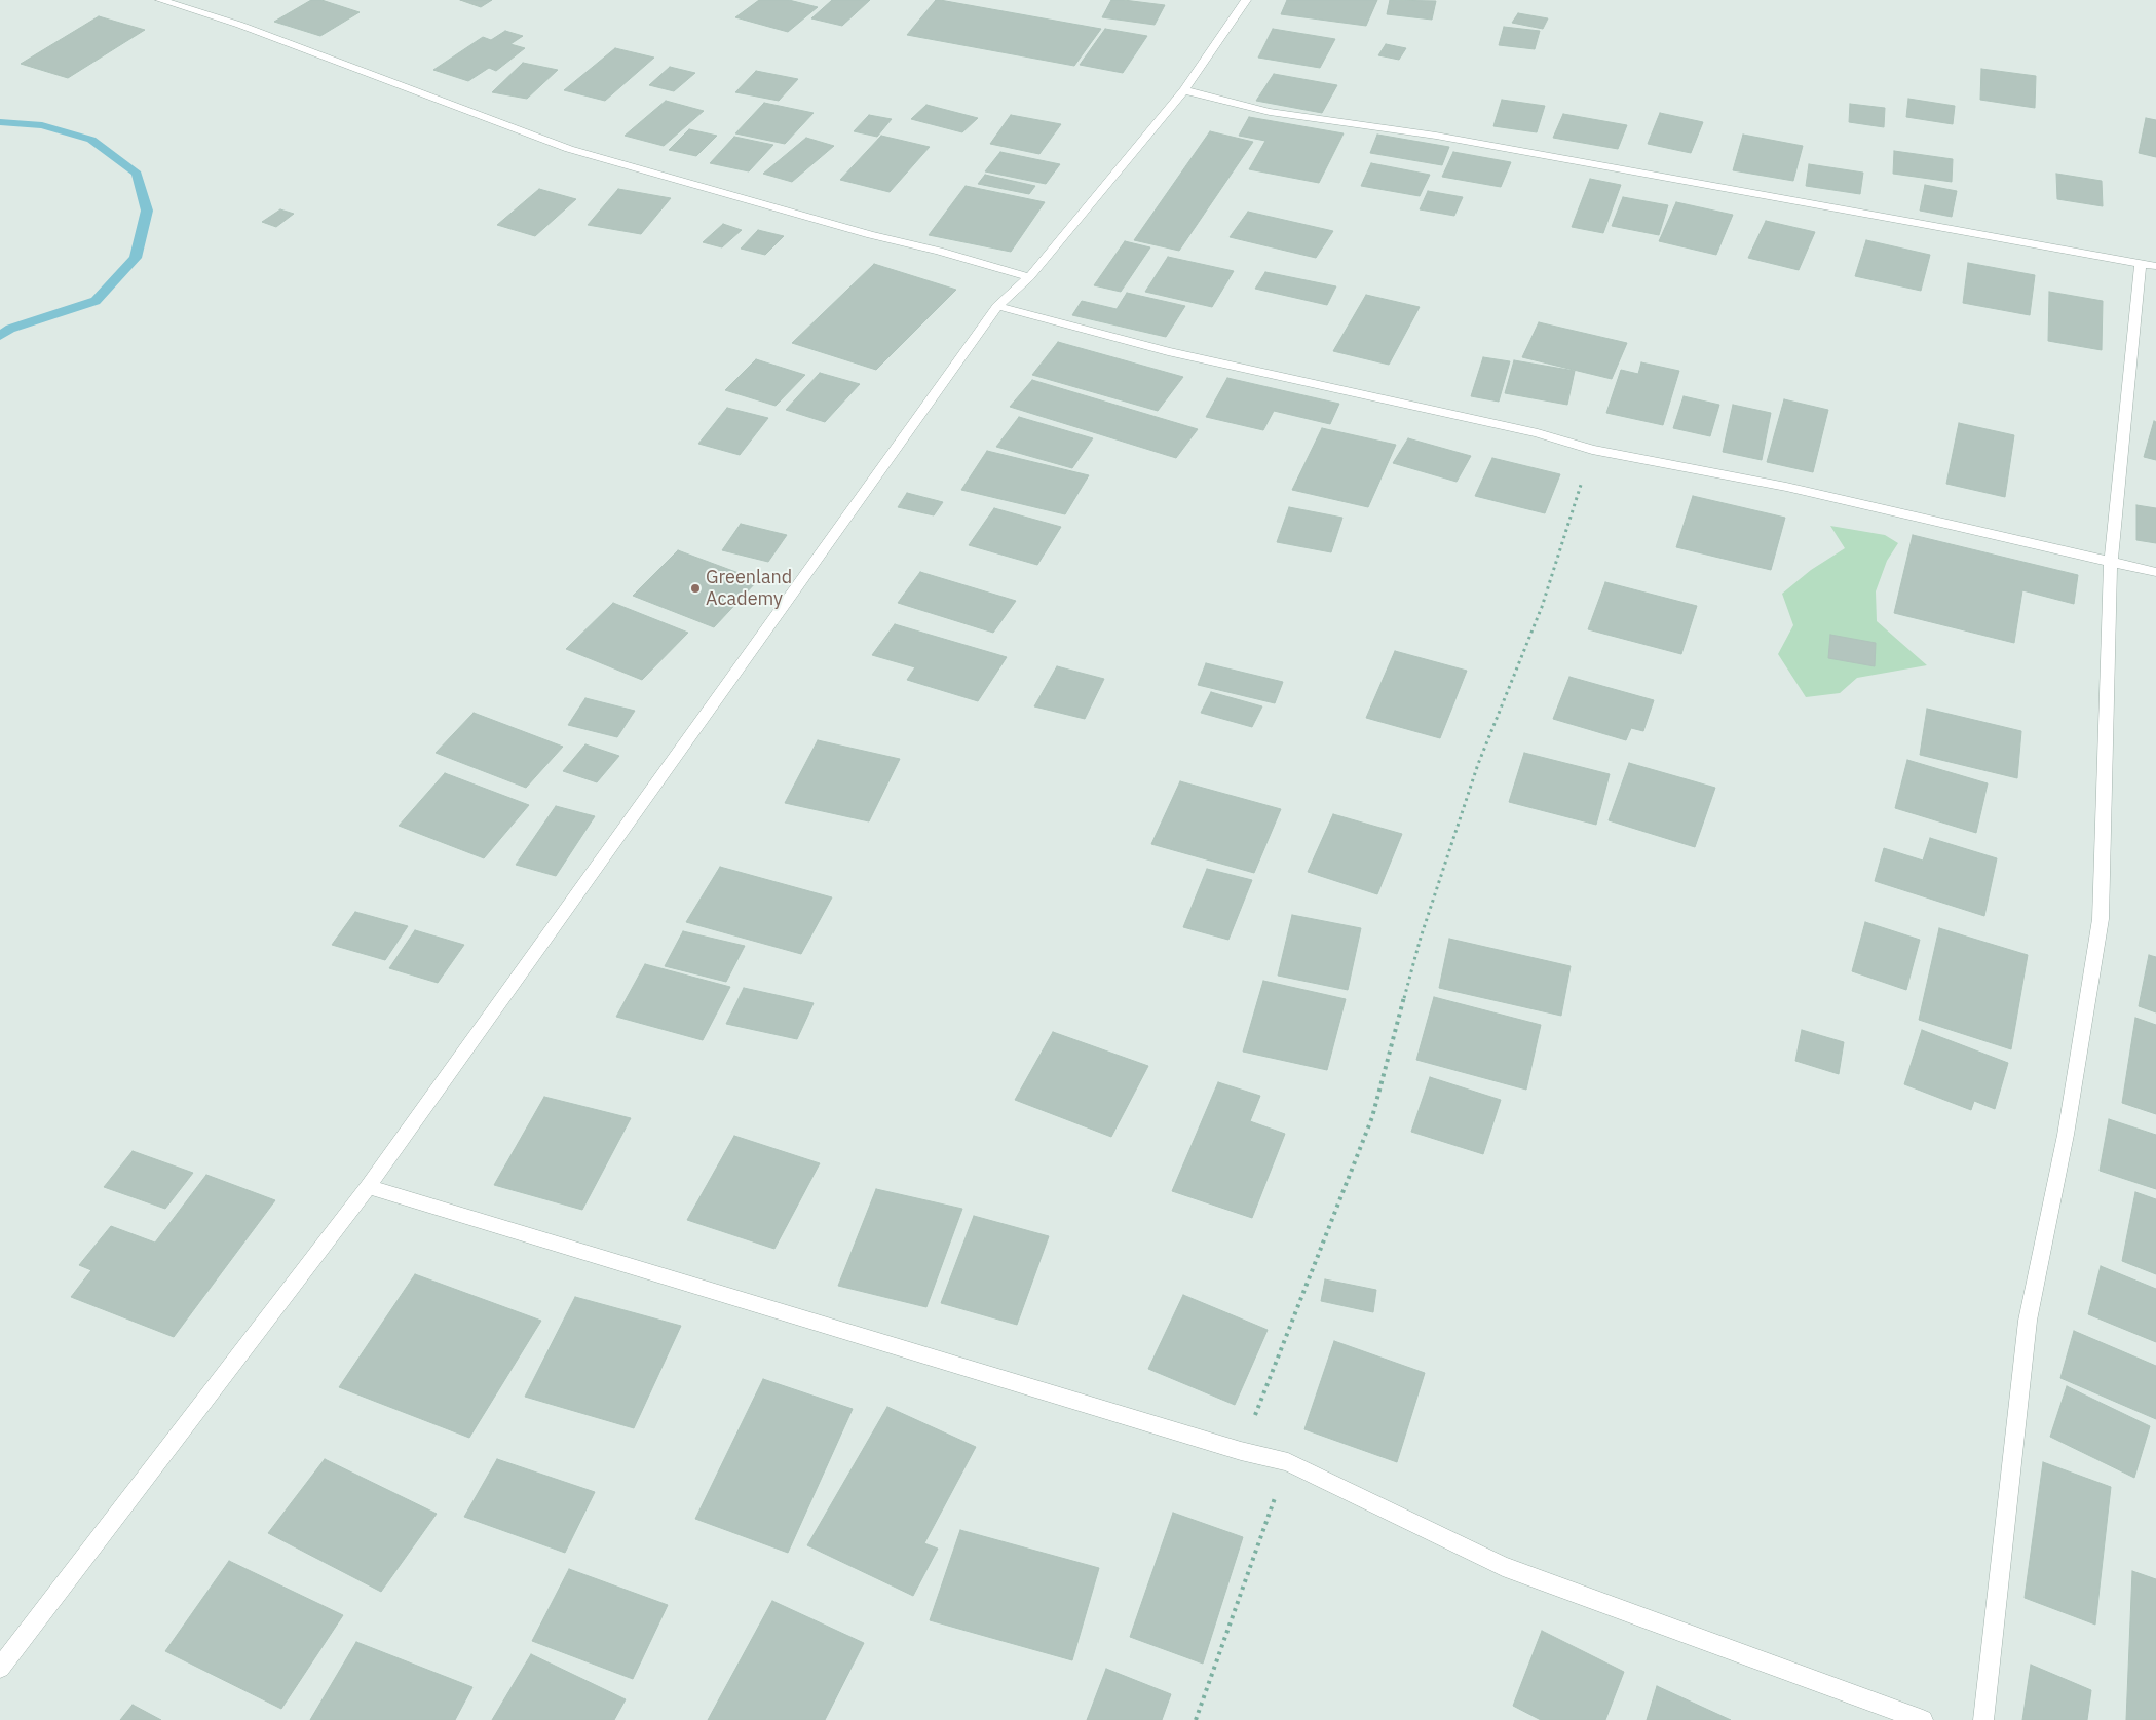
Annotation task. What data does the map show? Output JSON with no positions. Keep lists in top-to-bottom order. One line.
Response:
{"places":["Greenland Academy"]}
